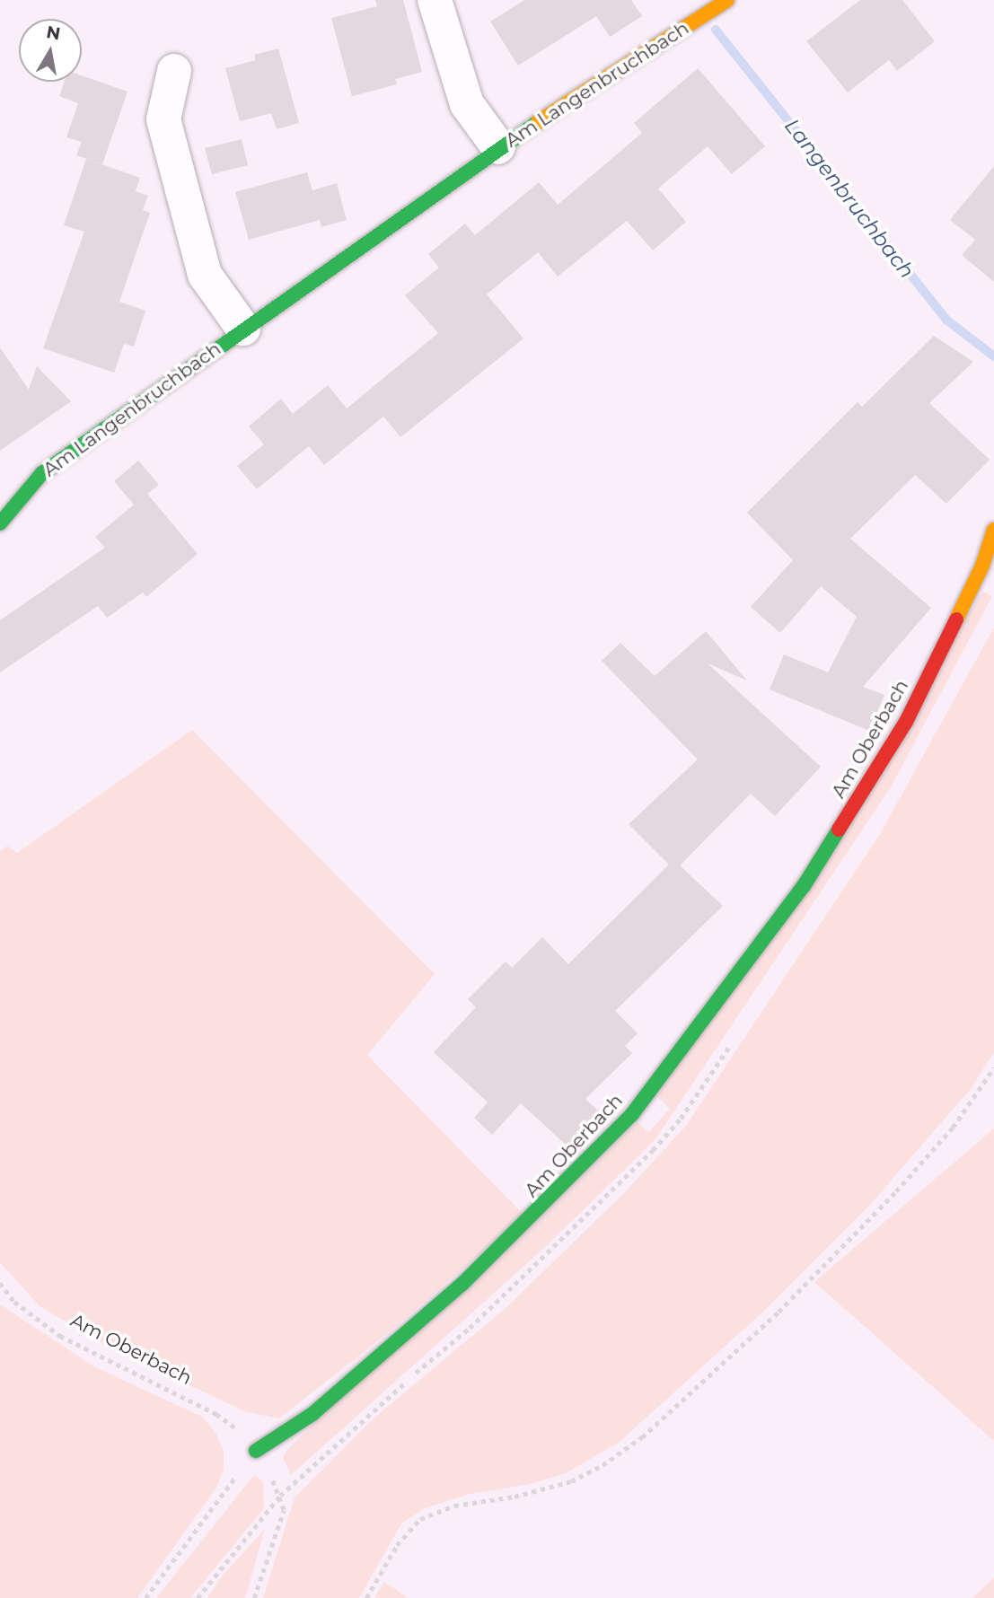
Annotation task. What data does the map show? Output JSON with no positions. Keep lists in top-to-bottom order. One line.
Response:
{"streets":{"street":["Am Langenbruchbach","Am Oberbach"]},"water":["Langenbruchbach"],"north":"top"}
